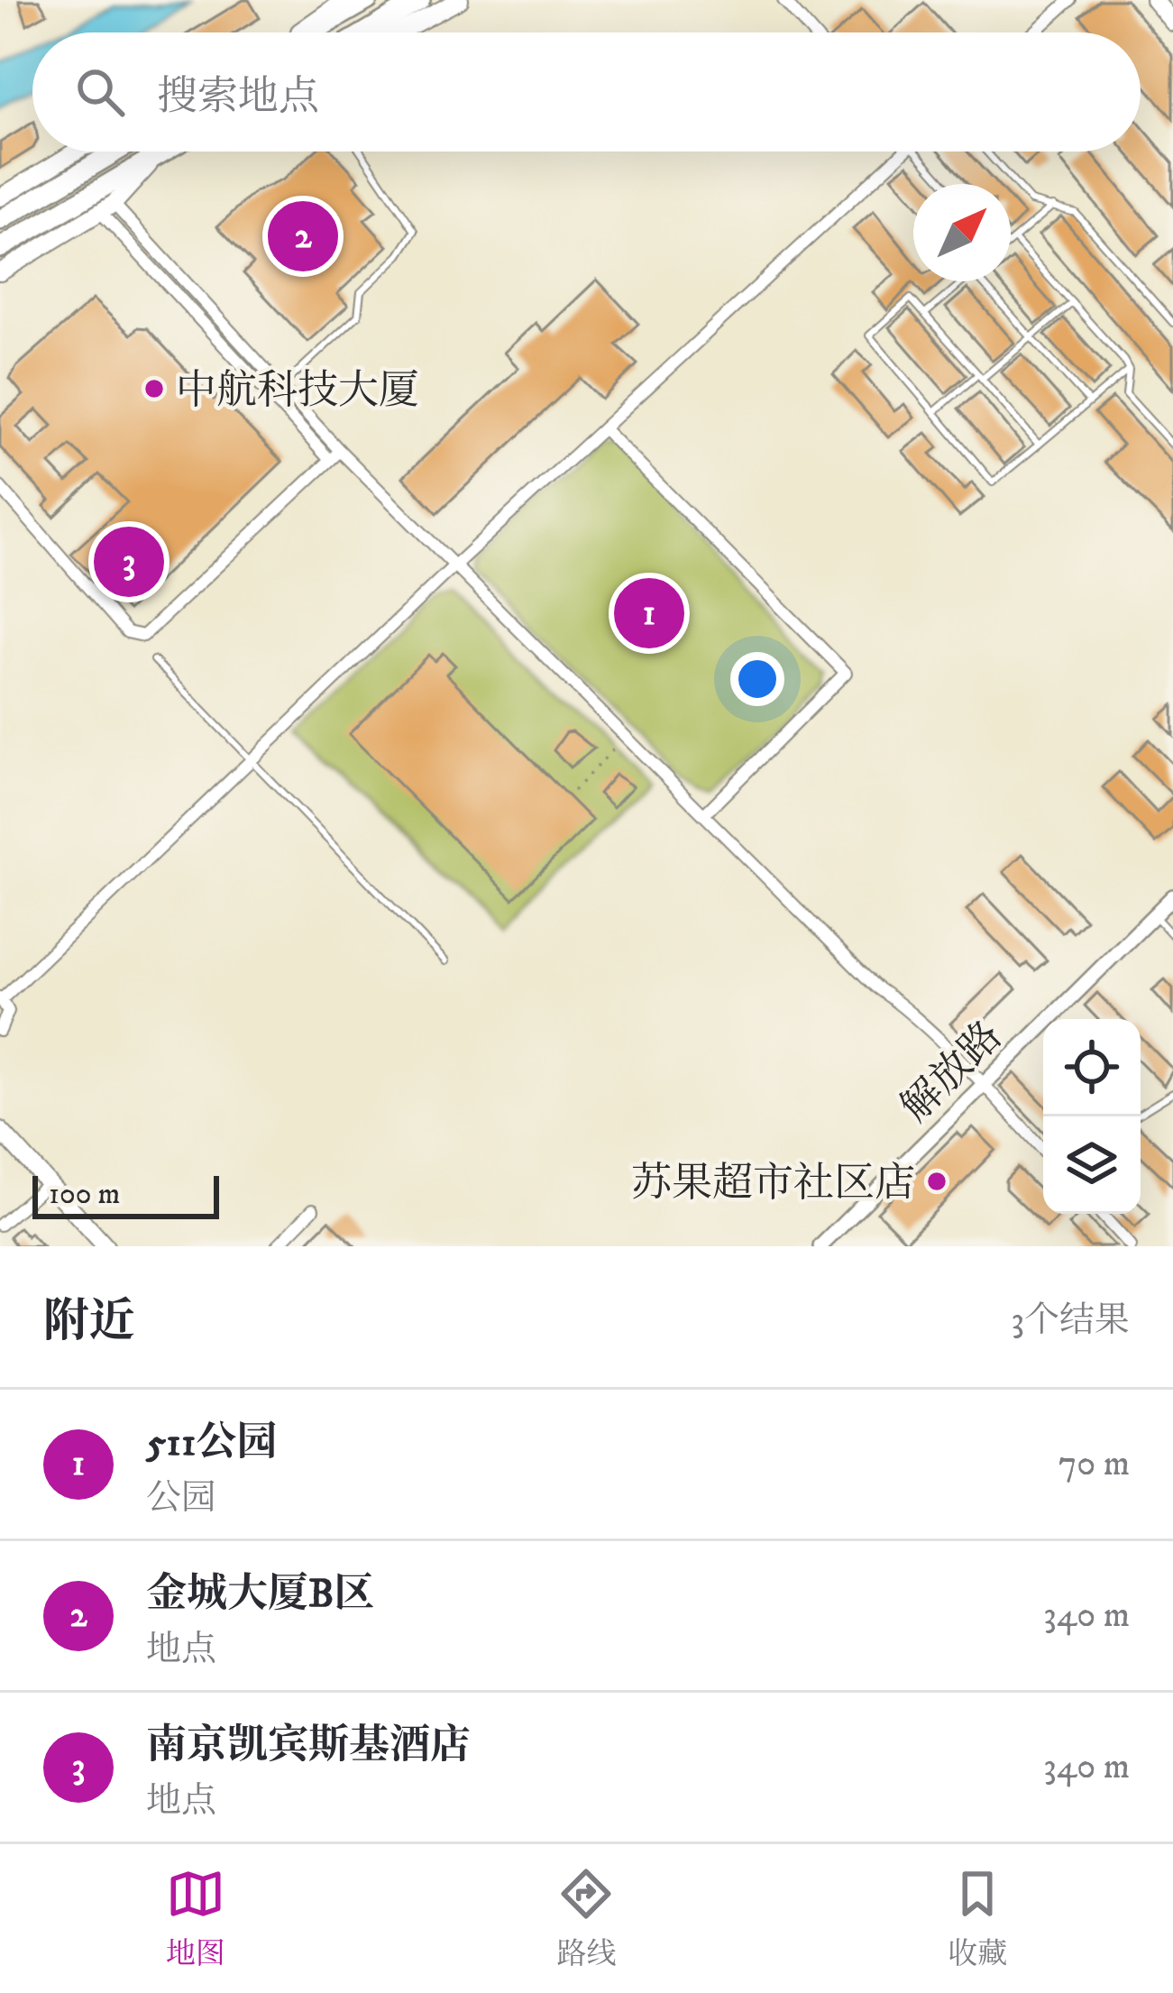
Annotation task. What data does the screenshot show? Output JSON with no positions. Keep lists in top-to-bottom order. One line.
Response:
{"streets":{"street":["解放路"]},"places":["中航科技大厦","苏果超市社区店"],"scale_bar":"100 m","north":"top right","page":{"search":"搜索地点","pins":["2","3","1"],"scale":"100 m","heading":["附近","3个结果"],"list":[{"mark":"1","name":"511公园","note":"公园","value":"70 m"},{"mark":"2","name":"金城大厦B区","note":"地点","value":"340 m"},{"mark":"3","name":"南京凯宾斯基酒店","note":"地点","value":"340 m"}],"nav":["地图","路线","收藏"]}}
